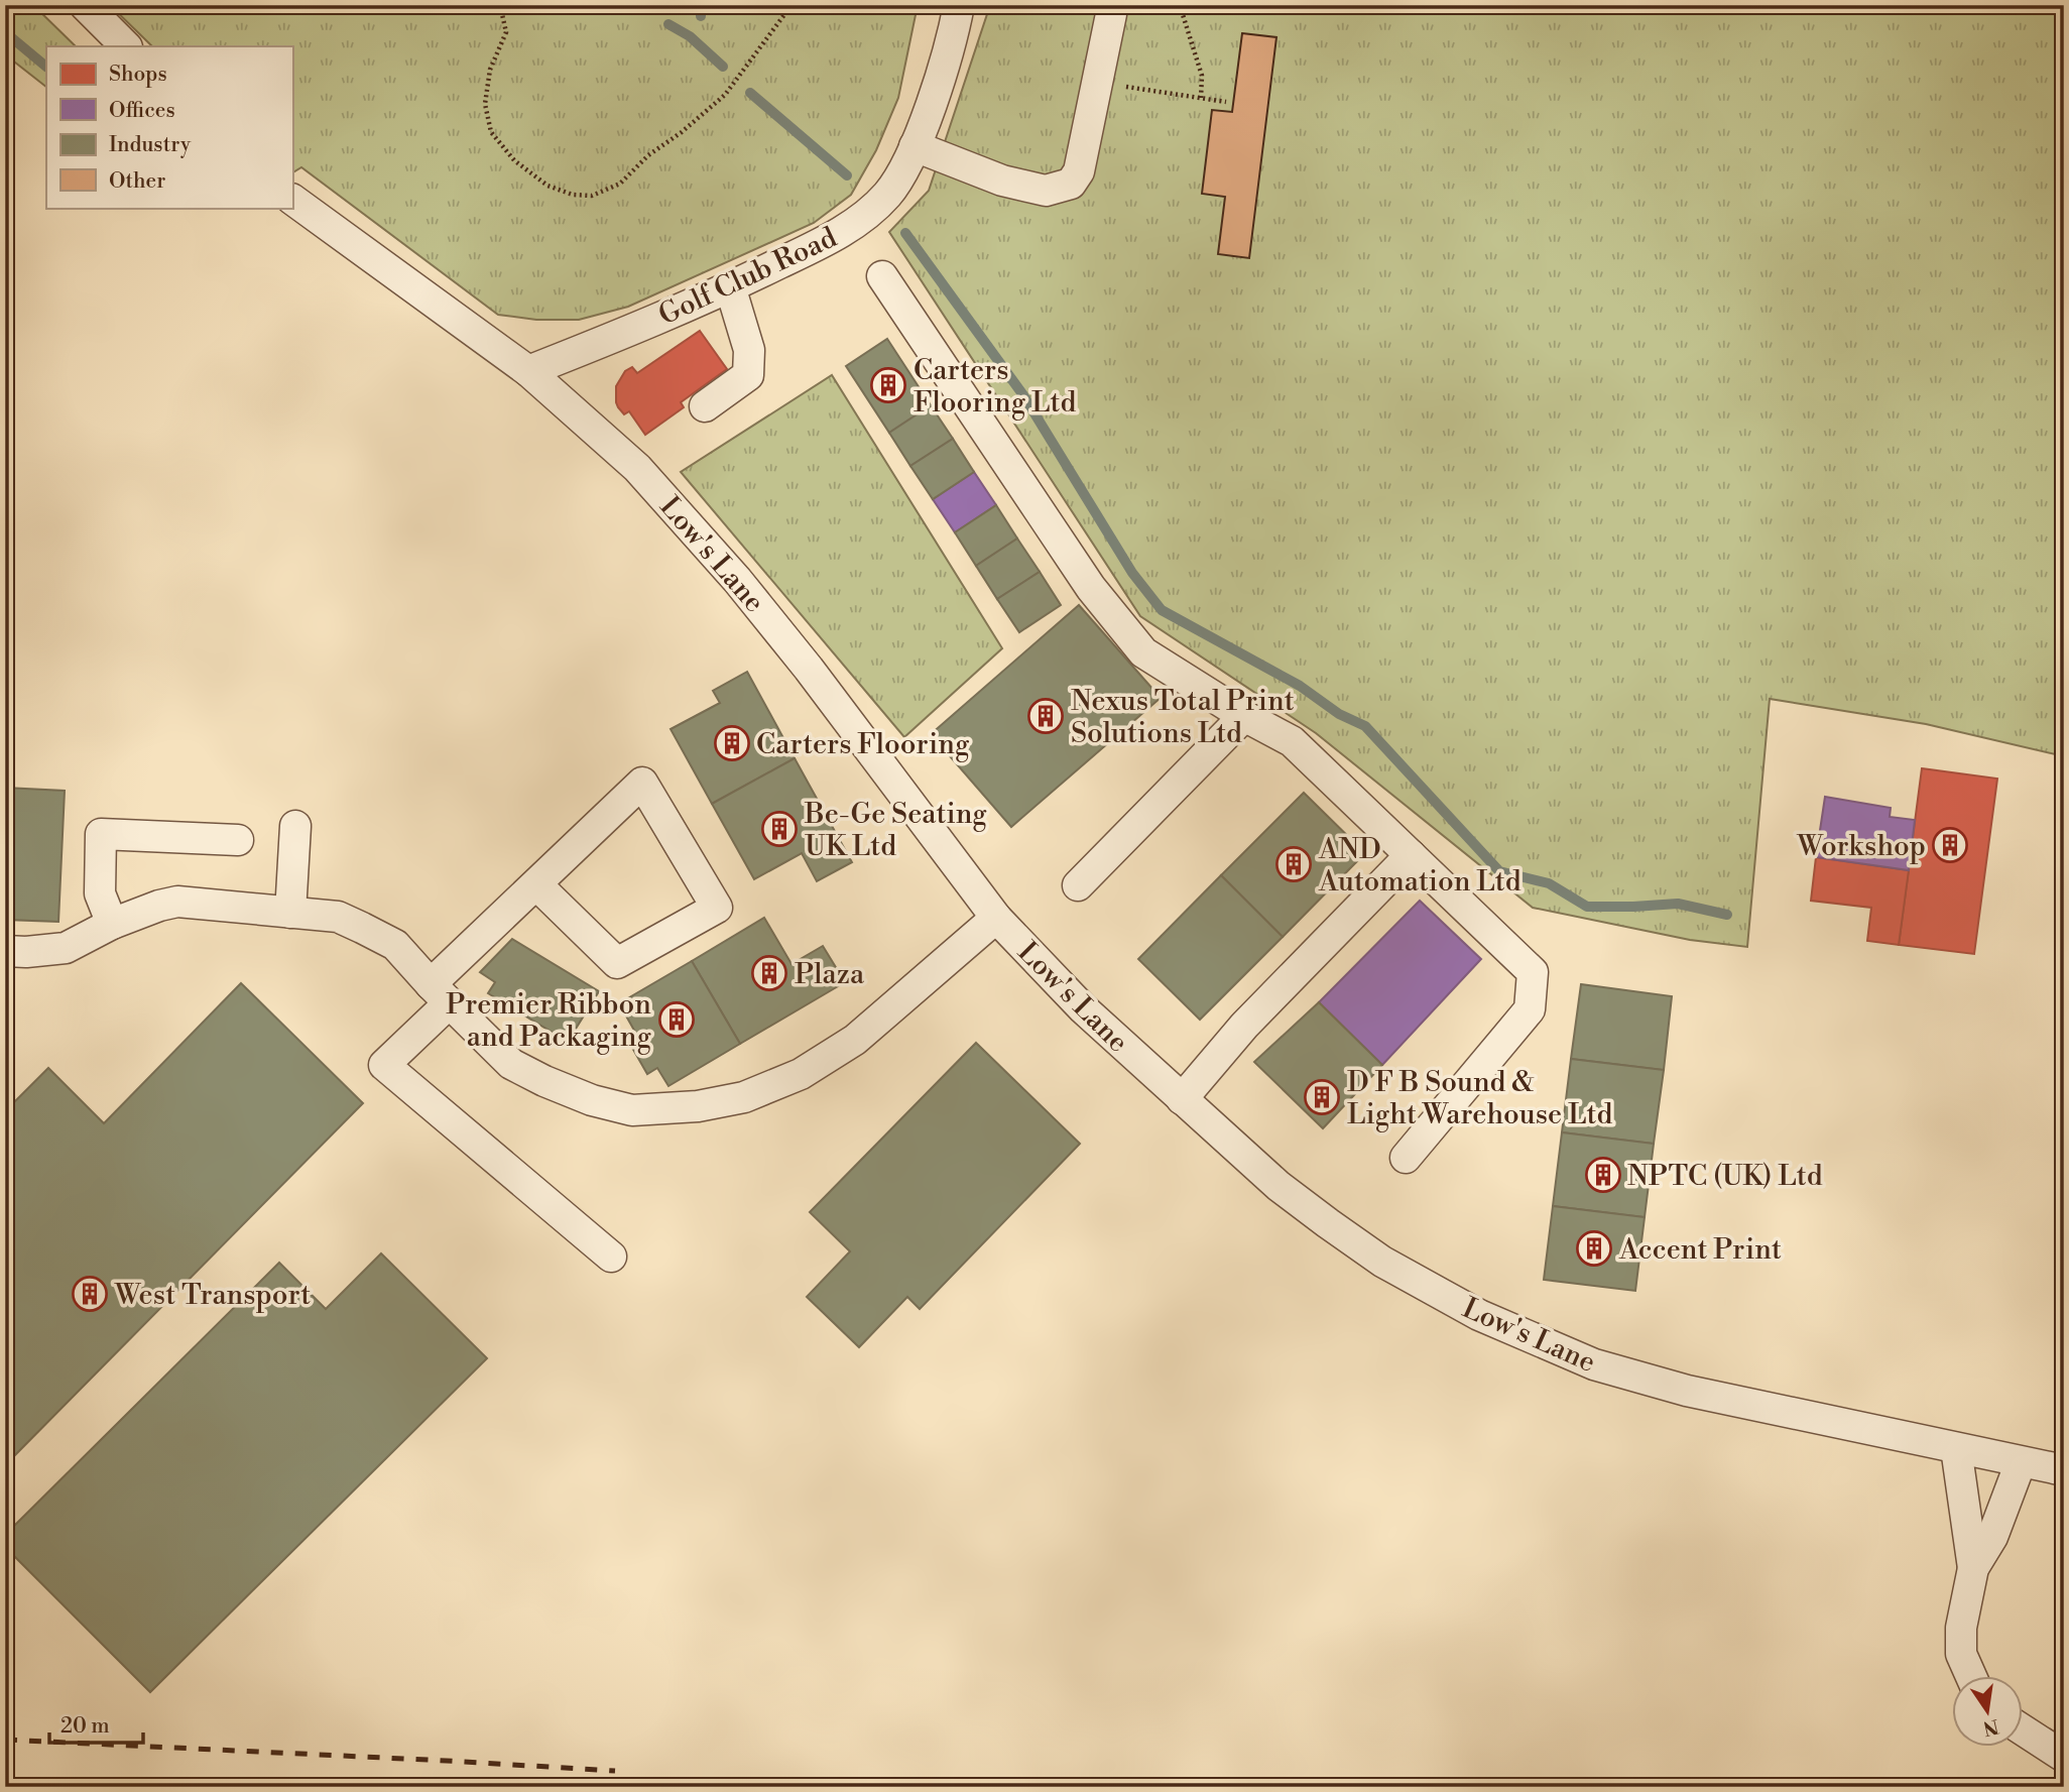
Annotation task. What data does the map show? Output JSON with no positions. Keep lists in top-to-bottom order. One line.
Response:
{"streets":{"street":["Golf Club Road","Low's Lane"]},"crossings":[["Golf Club Road","Low's Lane"]],"places":{"building":["Carters Flooring Ltd","Nexus Total Print Solutions Ltd","Carters Flooring","Be-Ge Seating UK Ltd","Workshop","AND Automation Ltd","Plaza","Premier Ribbon and Packaging","D F B Sound & Light Warehouse Ltd","NPTC (UK) Ltd","Accent Print","West Transport"]},"legend":["Shops","Offices","Industry","Other"],"scale_bar":"20 m","north":"bottom"}
